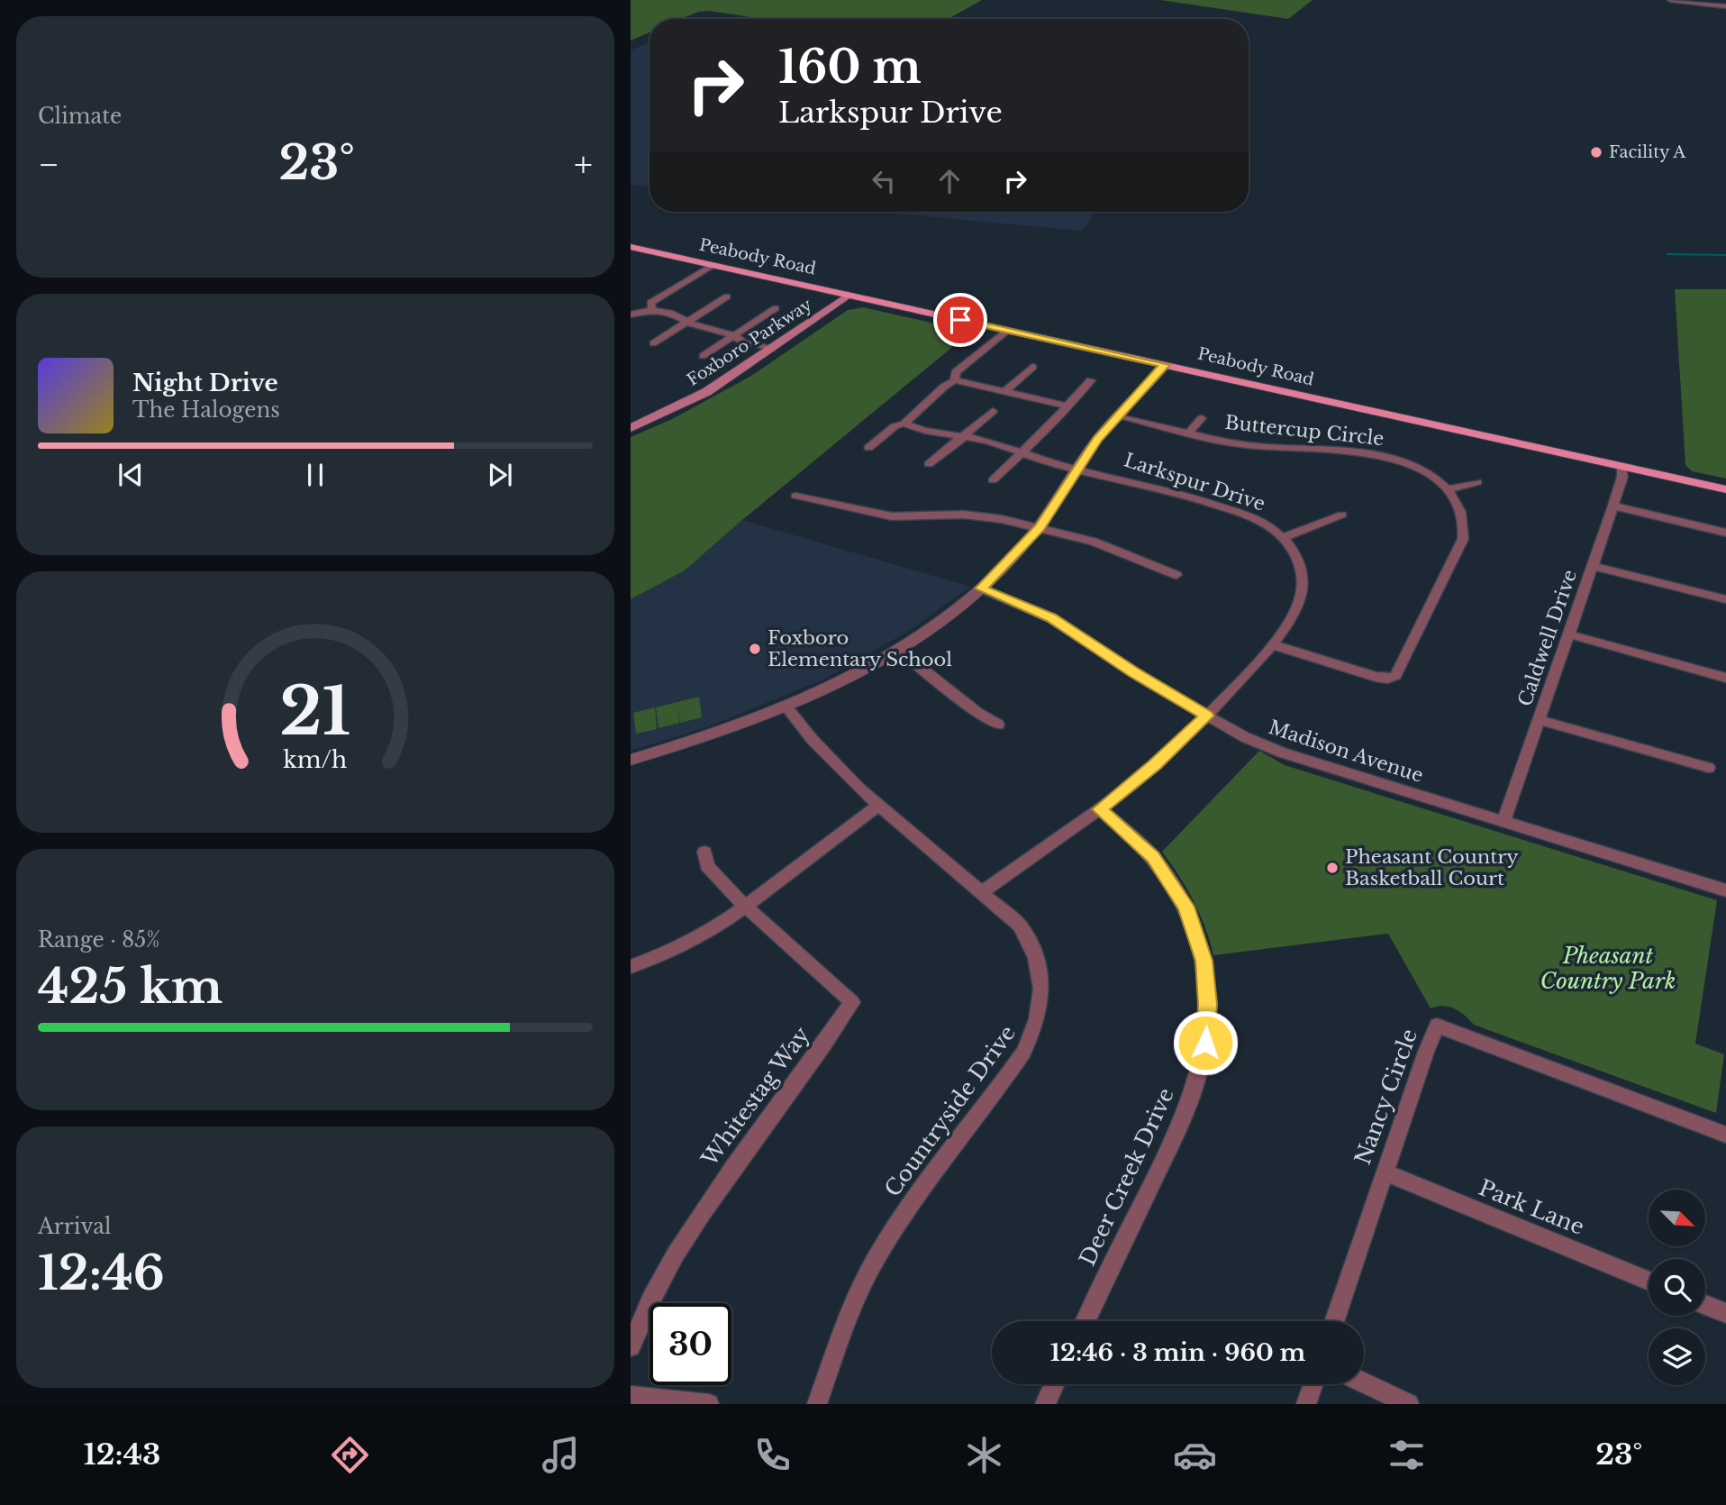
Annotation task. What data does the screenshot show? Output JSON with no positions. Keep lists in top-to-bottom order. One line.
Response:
{"streets":{"main road":["Peabody Road","Foxboro Parkway"],"street":["Buttercup Circle","Larkspur Drive","Caldwell Drive","Madison Avenue","Whitestag Way","Nancy Circle","Countryside Drive","Deer Creek Drive","Park Lane"]},"crossings":[["Peabody Road","Foxboro Parkway"],["Peabody Road","Caldwell Drive"],["Buttercup Circle","Larkspur Drive"],["Larkspur Drive","Madison Avenue"],["Larkspur Drive","Countryside Drive"],["Larkspur Drive","Deer Creek Drive"],["Caldwell Drive","Madison Avenue"],["Nancy Circle","Park Lane"]],"parks":["Pheasant Country Park"],"places":["Facility A","Foxboro Elementary School","Pheasant Country Basketball Court"],"north":"bottom right","page":{"tile":["Climate",["Range · 85%","425 km"],["Arrival","12:46"]],"turn":["160 m","Larkspur Drive"],"heat":["−","23°","+"],"song":["Night Drive","The Halogens"],"limit":"30","trip":"12:46 · 3 min · 960 m","tabs":["12:43","23°"],"gauge":["21","km/h"]}}
